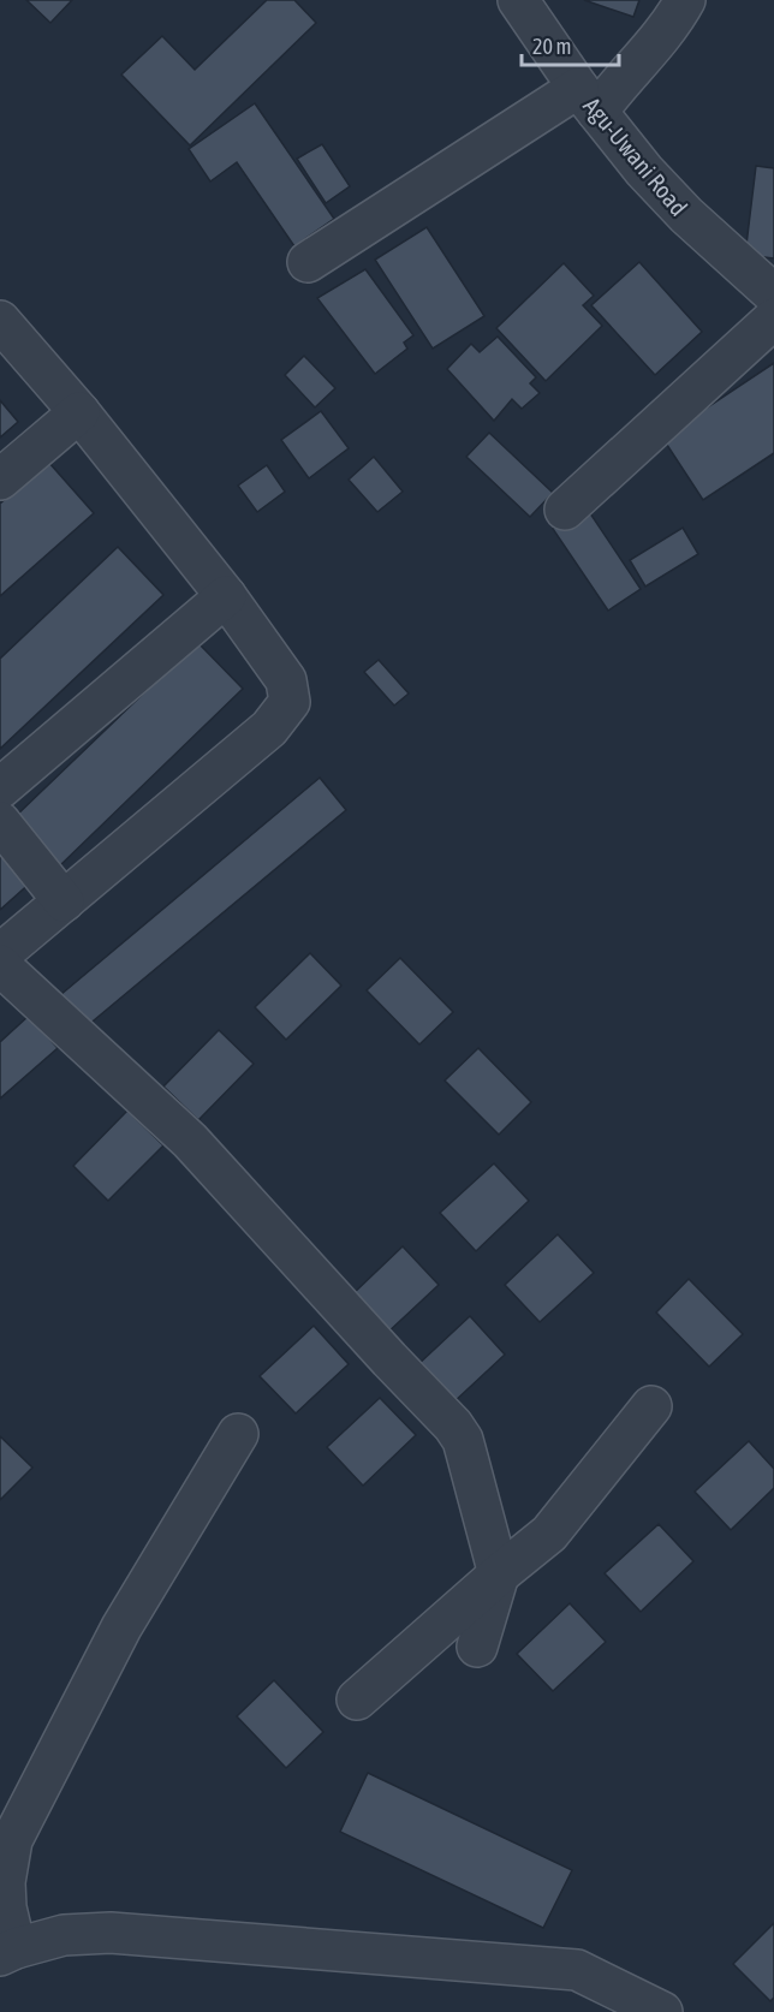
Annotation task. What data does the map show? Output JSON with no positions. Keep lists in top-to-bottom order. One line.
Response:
{"streets":{"street":["Agu-Uwani Road"]},"scale_bar":"20 m"}
